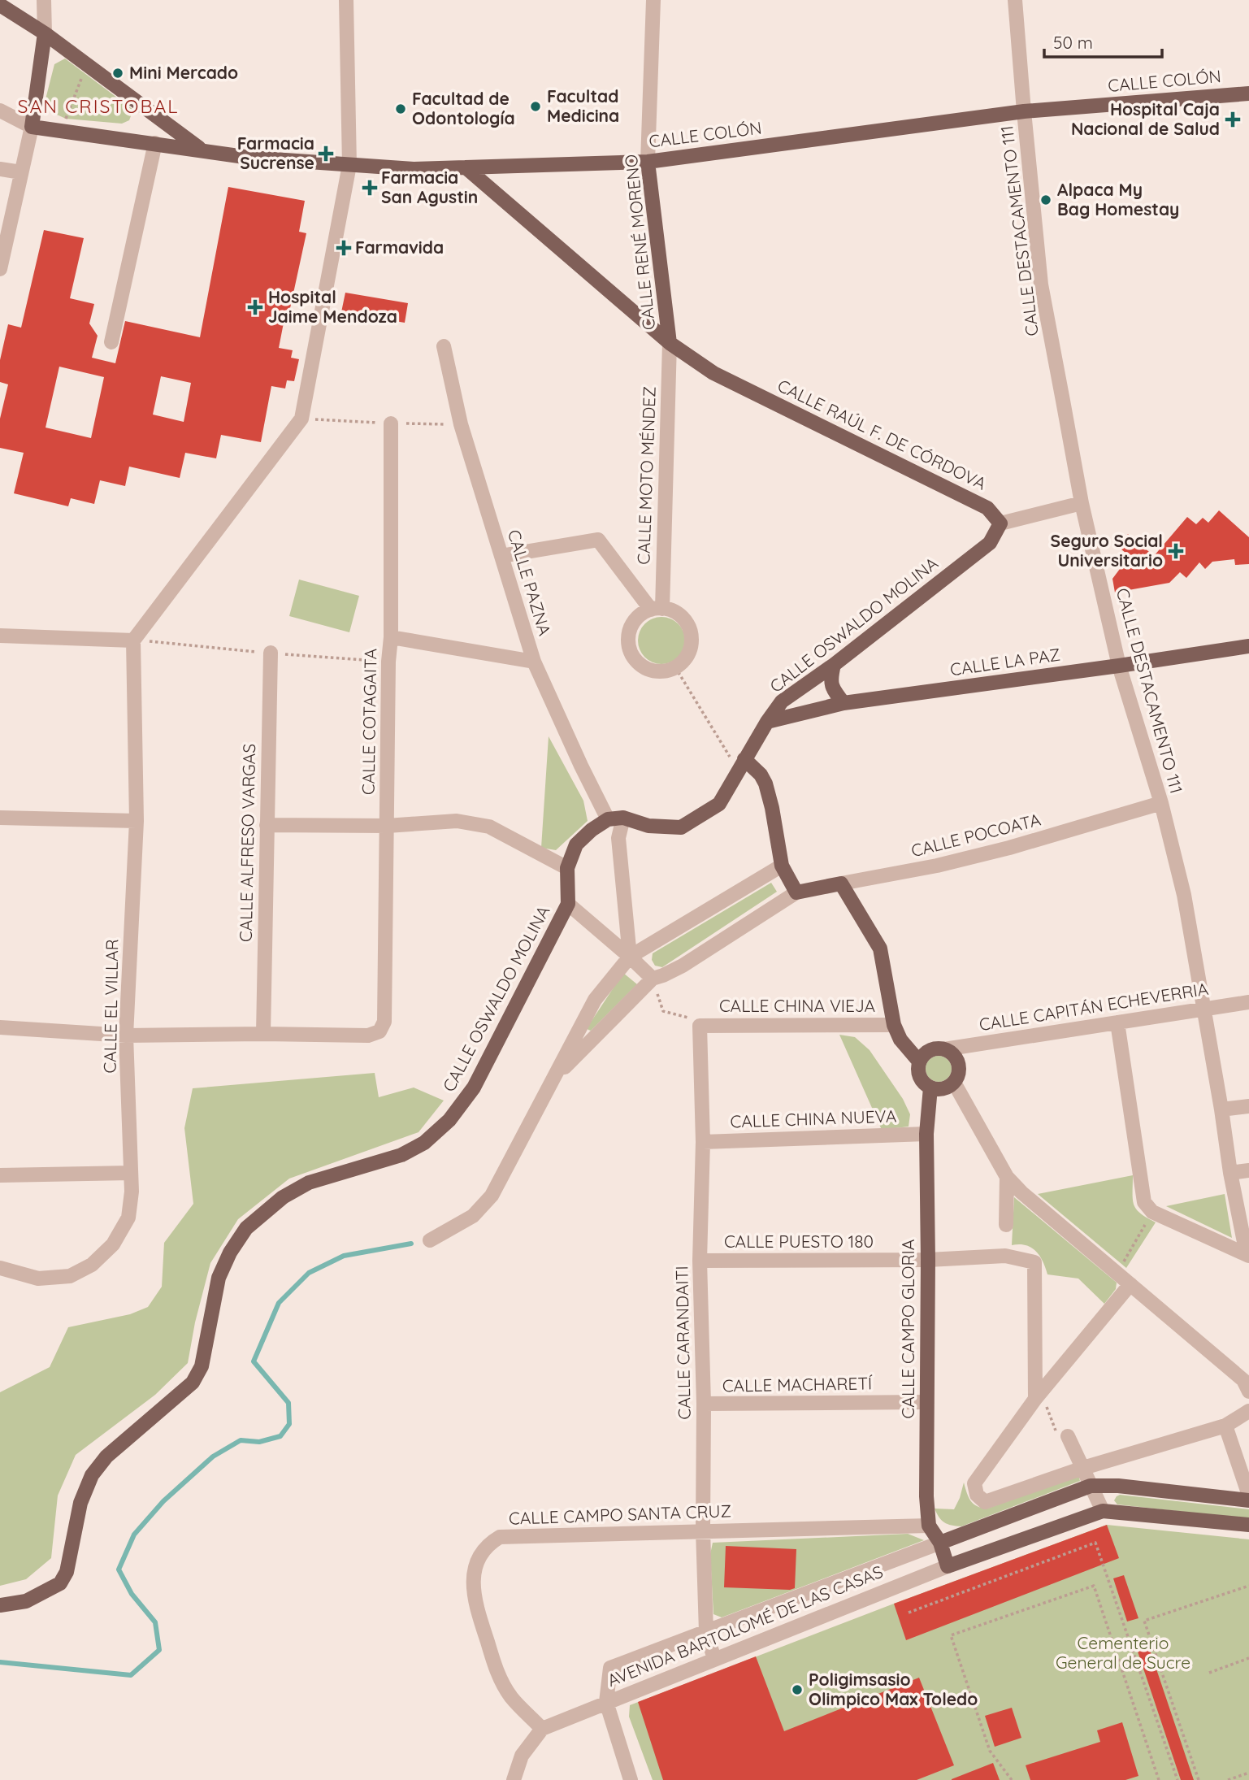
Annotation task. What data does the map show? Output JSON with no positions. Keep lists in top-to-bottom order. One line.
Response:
{"streets":{"main road":["CALLE COLÓN","CALLE RENÉ MORENO","CALLE RAÚL F. DE CÓRDOVA","CALLE OSWALDO MOLINA","CALLE LA PAZ","CALLE POCOATA","CALLE CAMPO GLORIA","AVENIDA BARTOLOMÉ DE LAS CASAS"],"street":["CALLE DESTACAMENTO 111","CALLE MOTO MÉNDEZ","CALLE PAZNA","CALLE COTAGAITA","CALLE ALFRESO VARGAS","CALLE EL VILLAR","CALLE CHINA VIEJA","CALLE CAPITÁN ECHEVERRIA","CALLE CHINA NUEVA","CALLE PUESTO 180","CALLE CARANDAITI","CALLE MACHARETÍ","CALLE CAMPO SANTA CRUZ"]},"crossings":[["CALLE COLÓN","CALLE DESTACAMENTO 111"],["CALLE COLÓN","CALLE RENÉ MORENO"],["CALLE COLÓN","CALLE RAÚL F. DE CÓRDOVA"],["CALLE DESTACAMENTO 111","CALLE LA PAZ"],["CALLE DESTACAMENTO 111","CALLE POCOATA"],["CALLE DESTACAMENTO 111","CALLE CAPITÁN ECHEVERRIA"],["CALLE RENÉ MORENO","CALLE RAÚL F. DE CÓRDOVA"],["CALLE RENÉ MORENO","CALLE MOTO MÉNDEZ"],["CALLE RAÚL F. DE CÓRDOVA","CALLE MOTO MÉNDEZ"],["CALLE RAÚL F. DE CÓRDOVA","CALLE OSWALDO MOLINA"],["CALLE PAZNA","CALLE OSWALDO MOLINA"],["CALLE OSWALDO MOLINA","CALLE LA PAZ"],["CALLE COTAGAITA","CALLE ALFRESO VARGAS"],["CALLE CHINA VIEJA","CALLE CARANDAITI"],["CALLE CAPITÁN ECHEVERRIA","CALLE CAMPO GLORIA"],["CALLE CHINA NUEVA","CALLE CAMPO GLORIA"],["CALLE CHINA NUEVA","CALLE CARANDAITI"],["CALLE PUESTO 180","CALLE CAMPO GLORIA"],["CALLE PUESTO 180","CALLE CARANDAITI"],["CALLE CAMPO GLORIA","CALLE MACHARETÍ"],["CALLE CAMPO GLORIA","CALLE CAMPO SANTA CRUZ"],["CALLE CAMPO GLORIA","AVENIDA BARTOLOMÉ DE LAS CASAS"],["CALLE CARANDAITI","CALLE MACHARETÍ"],["CALLE CARANDAITI","CALLE CAMPO SANTA CRUZ"],["CALLE CARANDAITI","AVENIDA BARTOLOMÉ DE LAS CASAS"]],"districts":["SAN CRISTOBAL"],"parks":["Cementerio General de Sucre"],"places":{"other":["Mini Mercado","Facultad Medicina","Facultad de Odontología","Alpaca My Bag Homestay","Poligimsasio Olimpico Max Toledo"],"health":["Hospital Caja Nacional de Salud","Farmacia Sucrense","Farmacia San Agustin","Farmavida","Hospital Jaime Mendoza","Seguro Social Universitario"]},"scale_bar":"50 m"}
